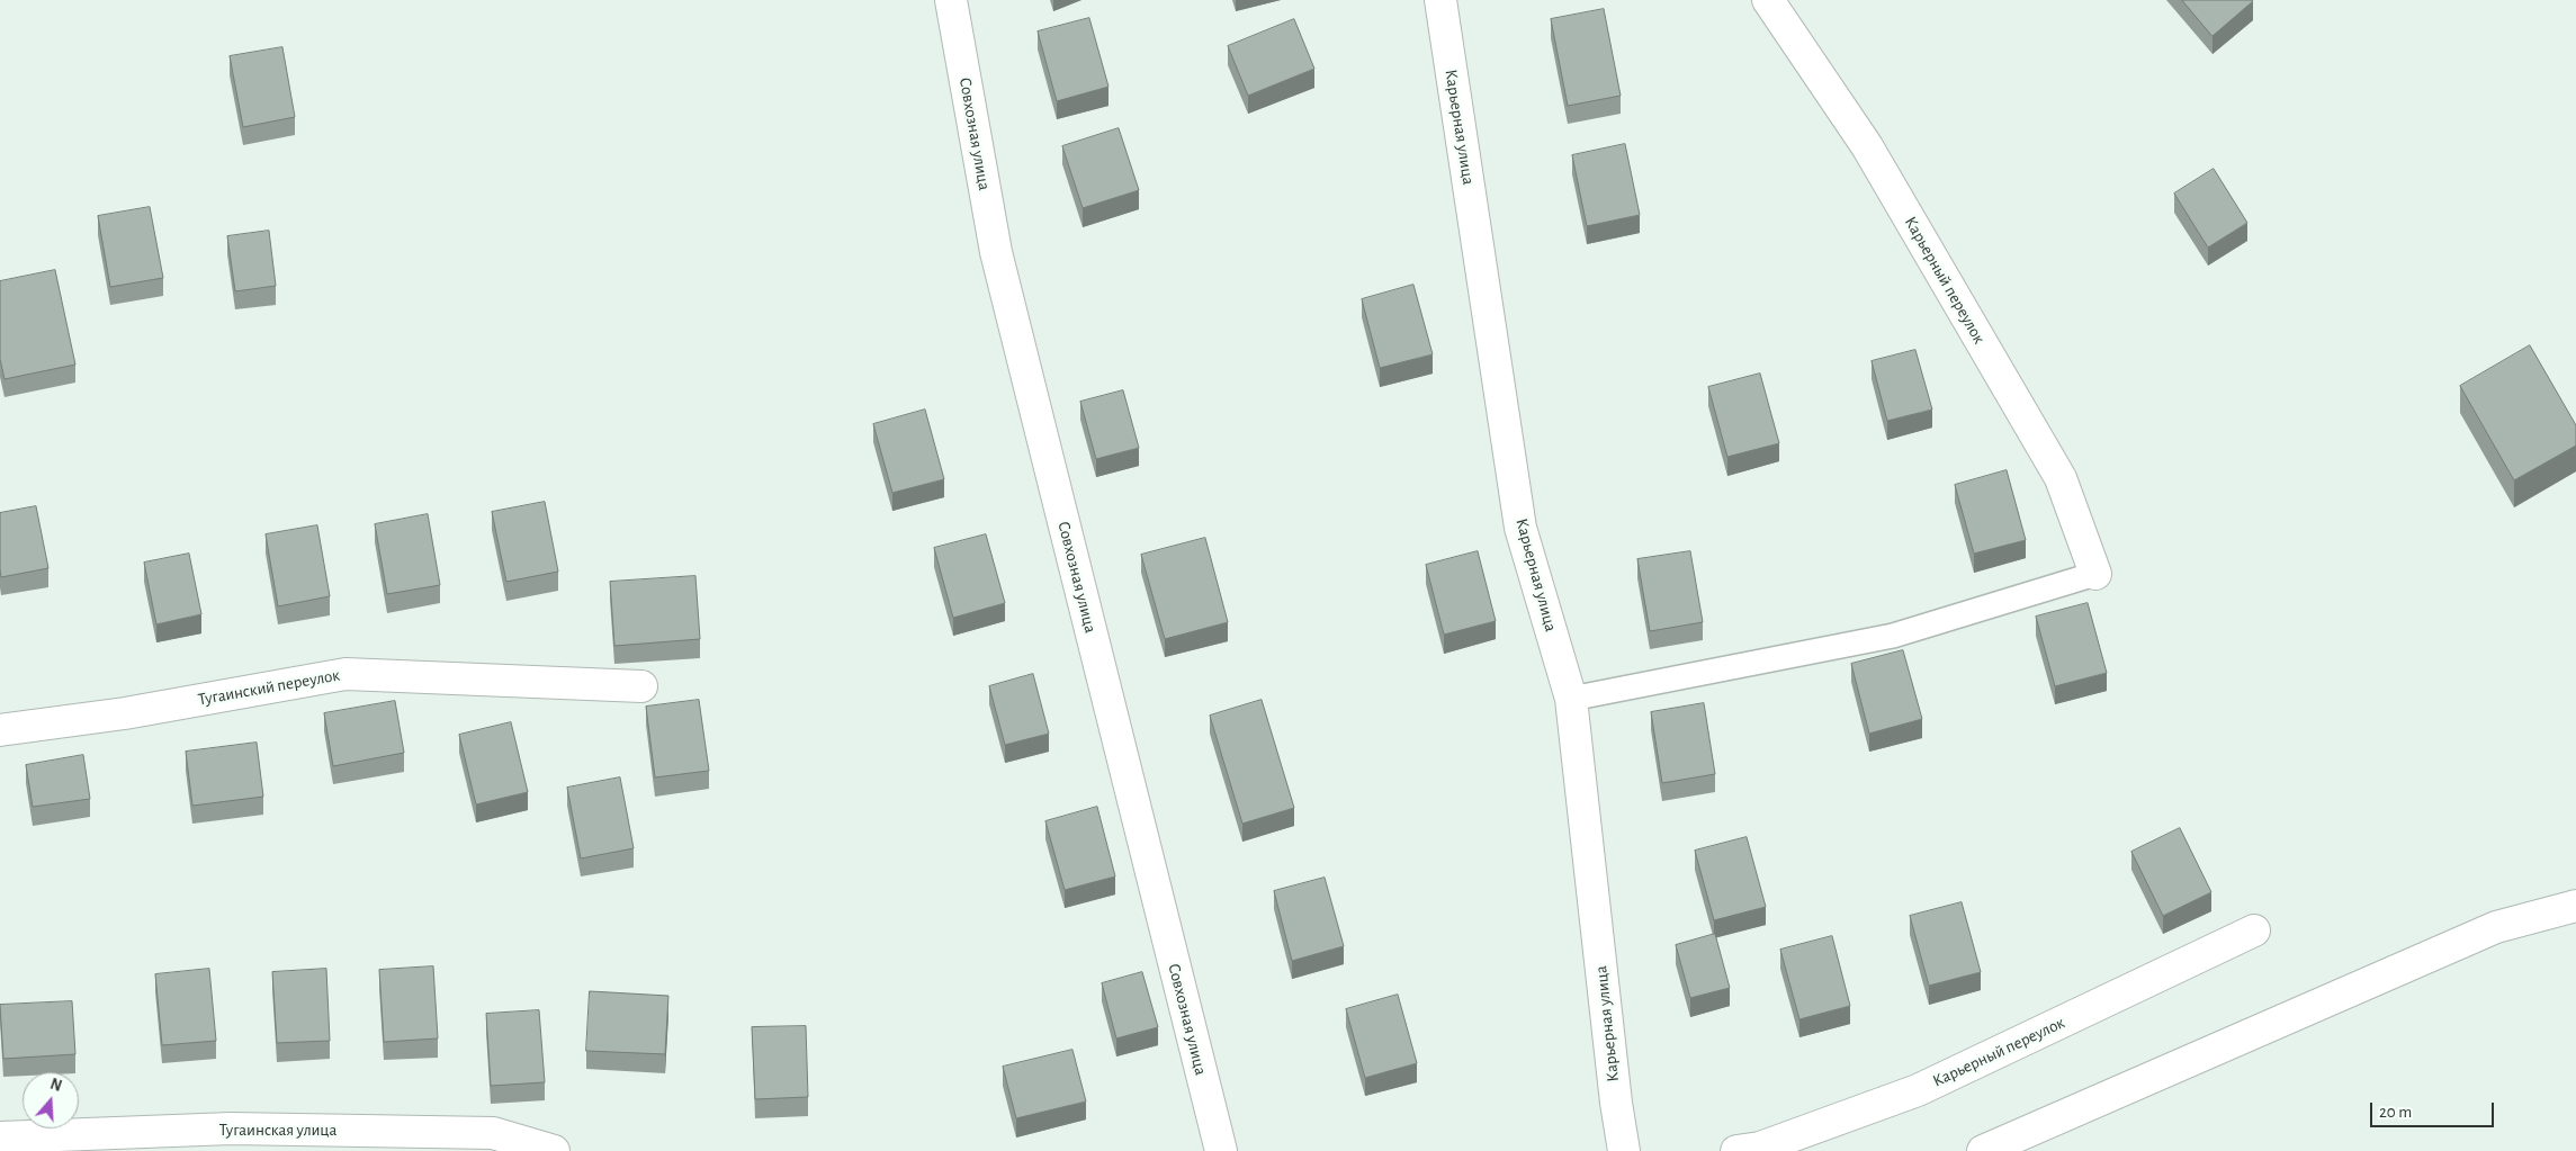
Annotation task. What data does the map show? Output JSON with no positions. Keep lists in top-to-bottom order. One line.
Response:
{"streets":{"street":["Карьерная улица","Совхозная улица","Карьерный переулок","Тугаинский переулок","Тугаинская улица"]},"scale_bar":"20 m","north":"top"}
